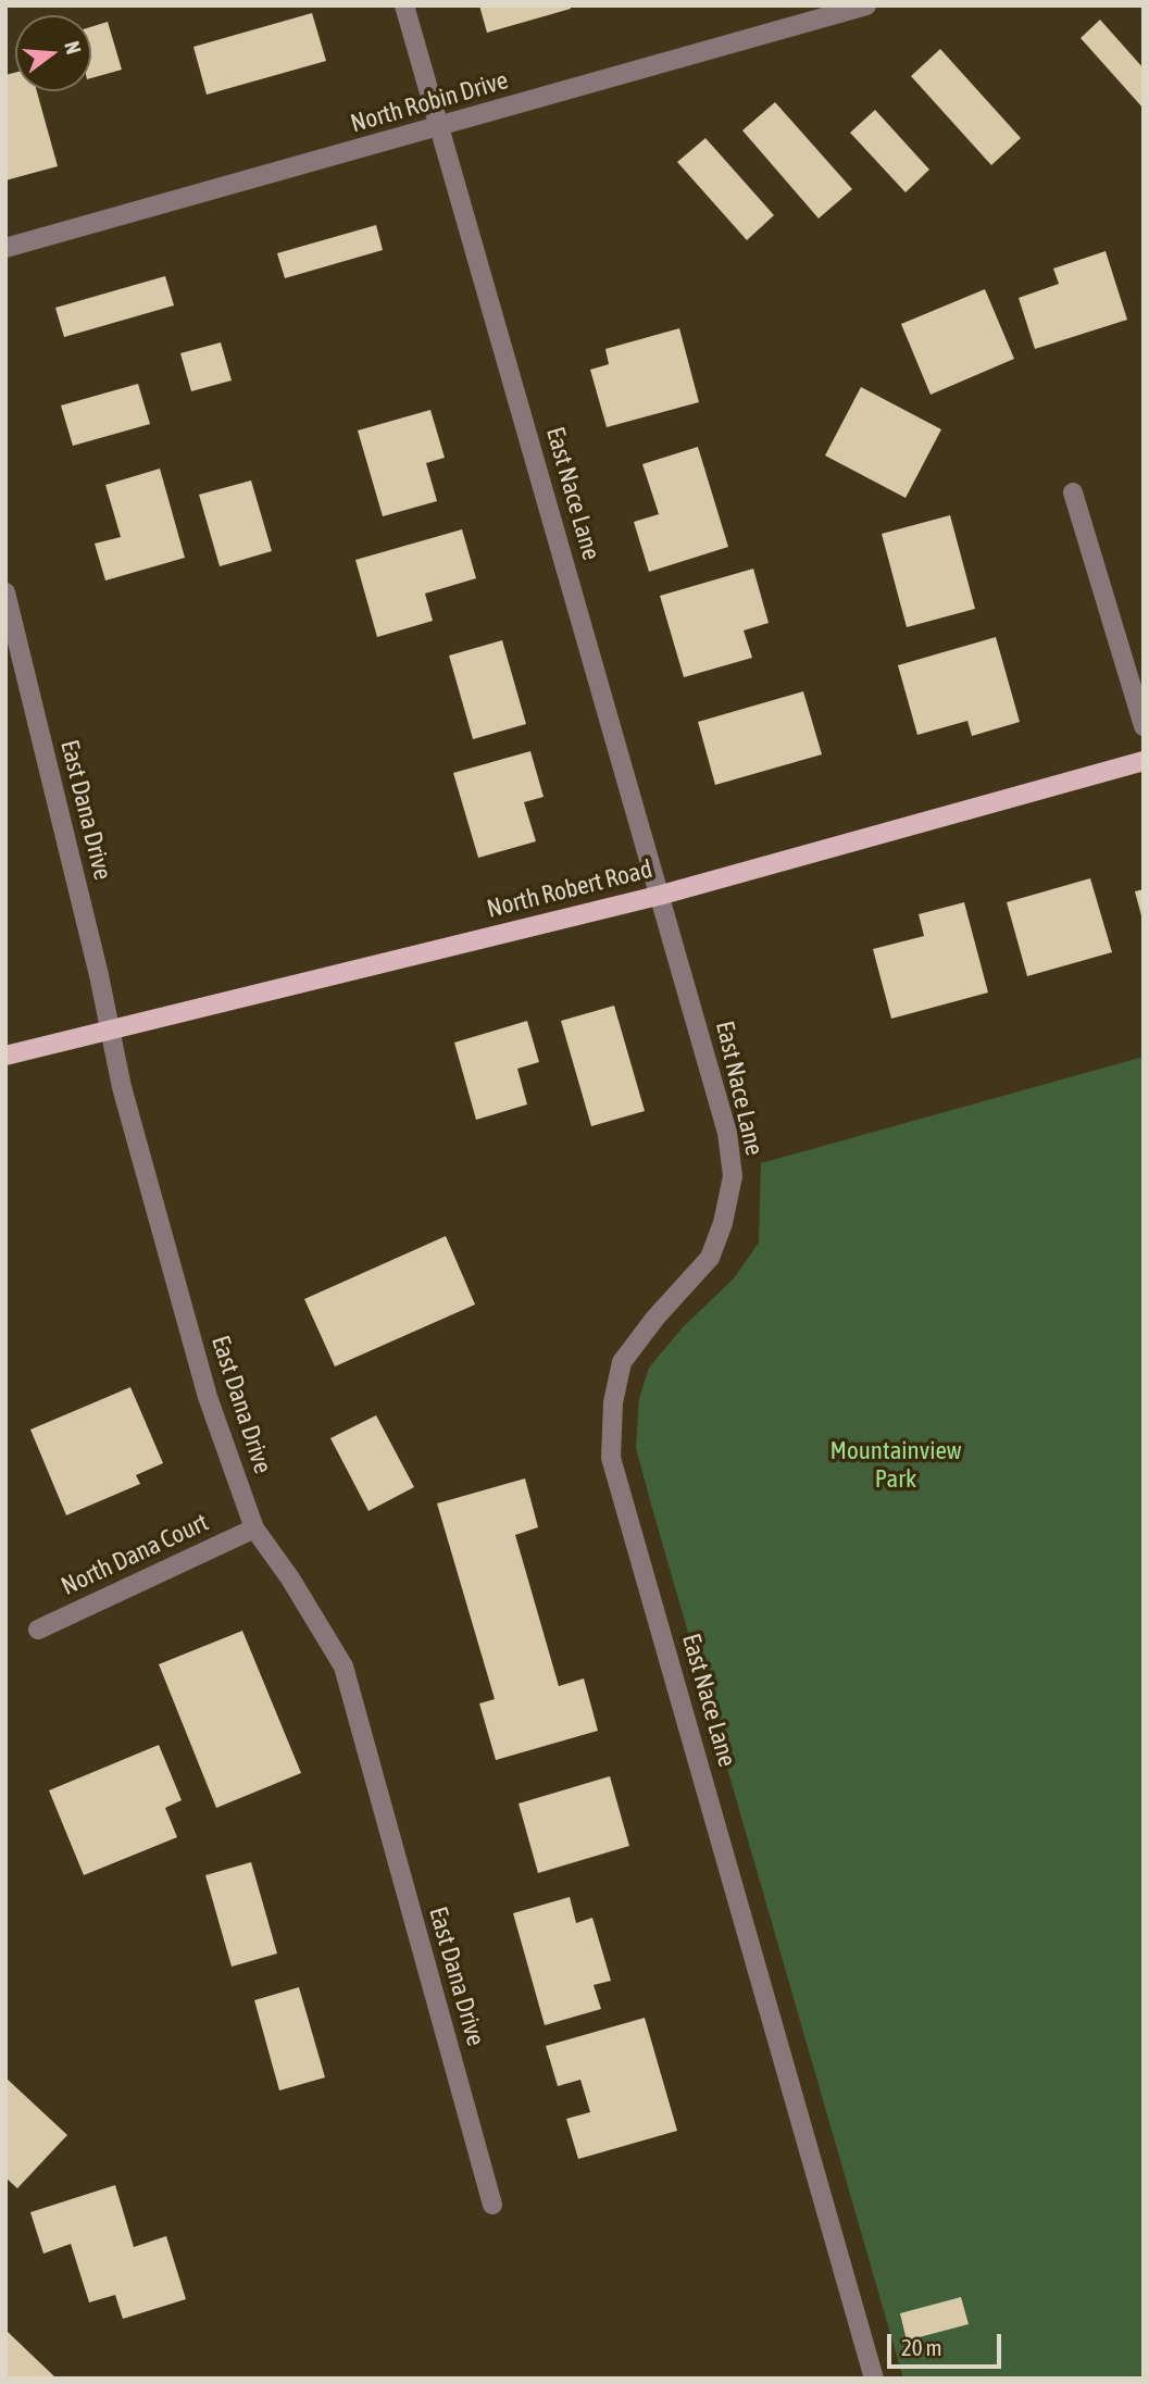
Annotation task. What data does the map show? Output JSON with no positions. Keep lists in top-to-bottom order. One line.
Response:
{"streets":{"main road":["North Robert Road"],"street":["North Robin Drive","East Nace Lane","East Dana Drive","North Dana Court"]},"crossings":[["North Robin Drive","East Nace Lane"],["East Nace Lane","North Robert Road"],["East Dana Drive","North Robert Road"],["East Dana Drive","North Dana Court"]],"parks":["Mountainview Park"],"scale_bar":"20 m","north":"right"}
